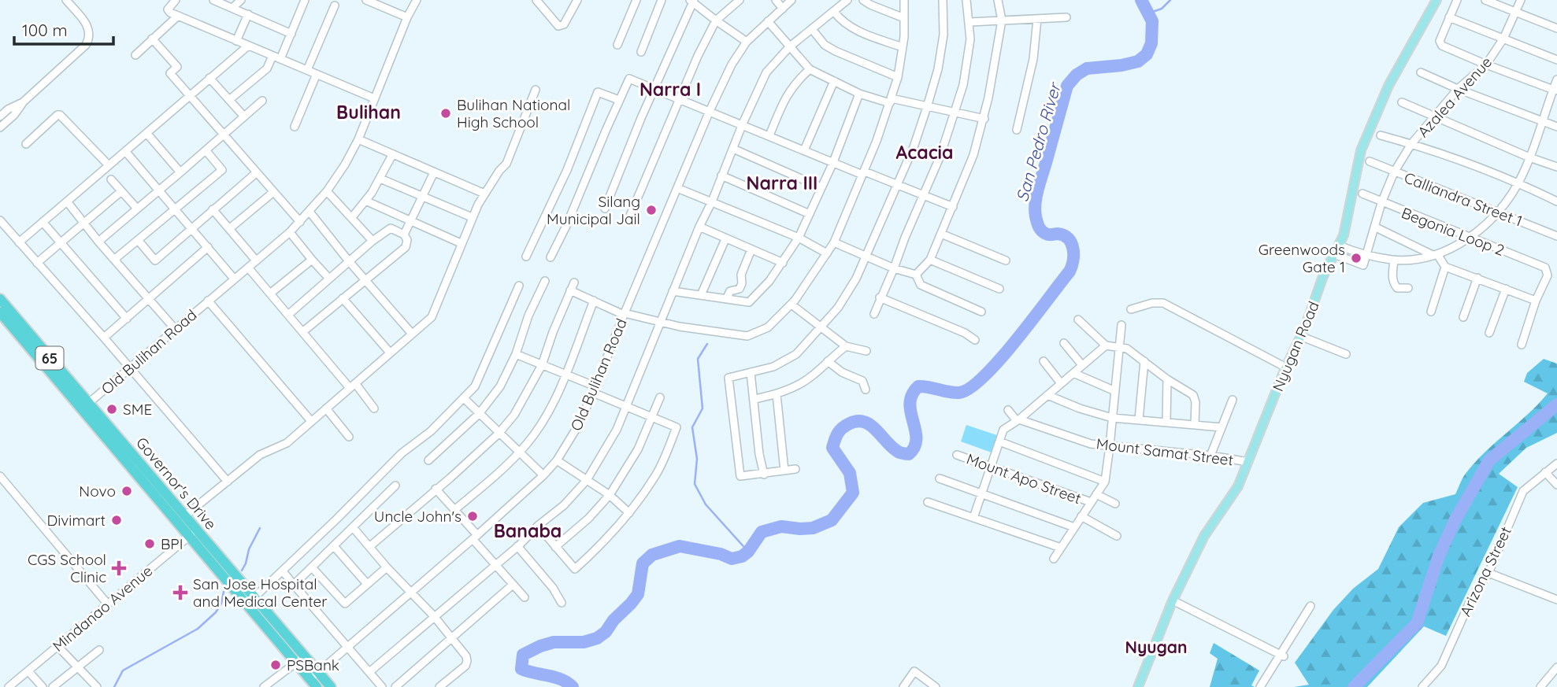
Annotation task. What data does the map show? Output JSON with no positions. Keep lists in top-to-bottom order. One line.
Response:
{"streets":{"highway":["65","Governor's Drive"],"main road":["Nyugan Road"],"street":["Azalea Avenue","Calliandra Street 1","Begonia Loop 2","Old Bulihan Road","Mount Samat Street","Mount Apo Street","Arizona Street","Mindanao Avenue"]},"crossings":[["Azalea Avenue","Calliandra Street 1"],["Azalea Avenue","Begonia Loop 2"],["Nyugan Road","Mount Samat Street"],["Old Bulihan Road","Governor's Drive"],["Governor's Drive","Mindanao Avenue"]],"districts":["Narra I","Bulihan","Acacia","Narra III","Banaba","Nyugan"],"water":["San Pedro River"],"places":{"other":["Bulihan National High School","Silang Municipal Jail","Greenwoods Gate 1","SME","Novo","Uncle John's","Divimart","BPI","PSBank"],"health":["CGS School Clinic","San Jose Hospital and Medical Center"]},"scale_bar":"100 m"}
